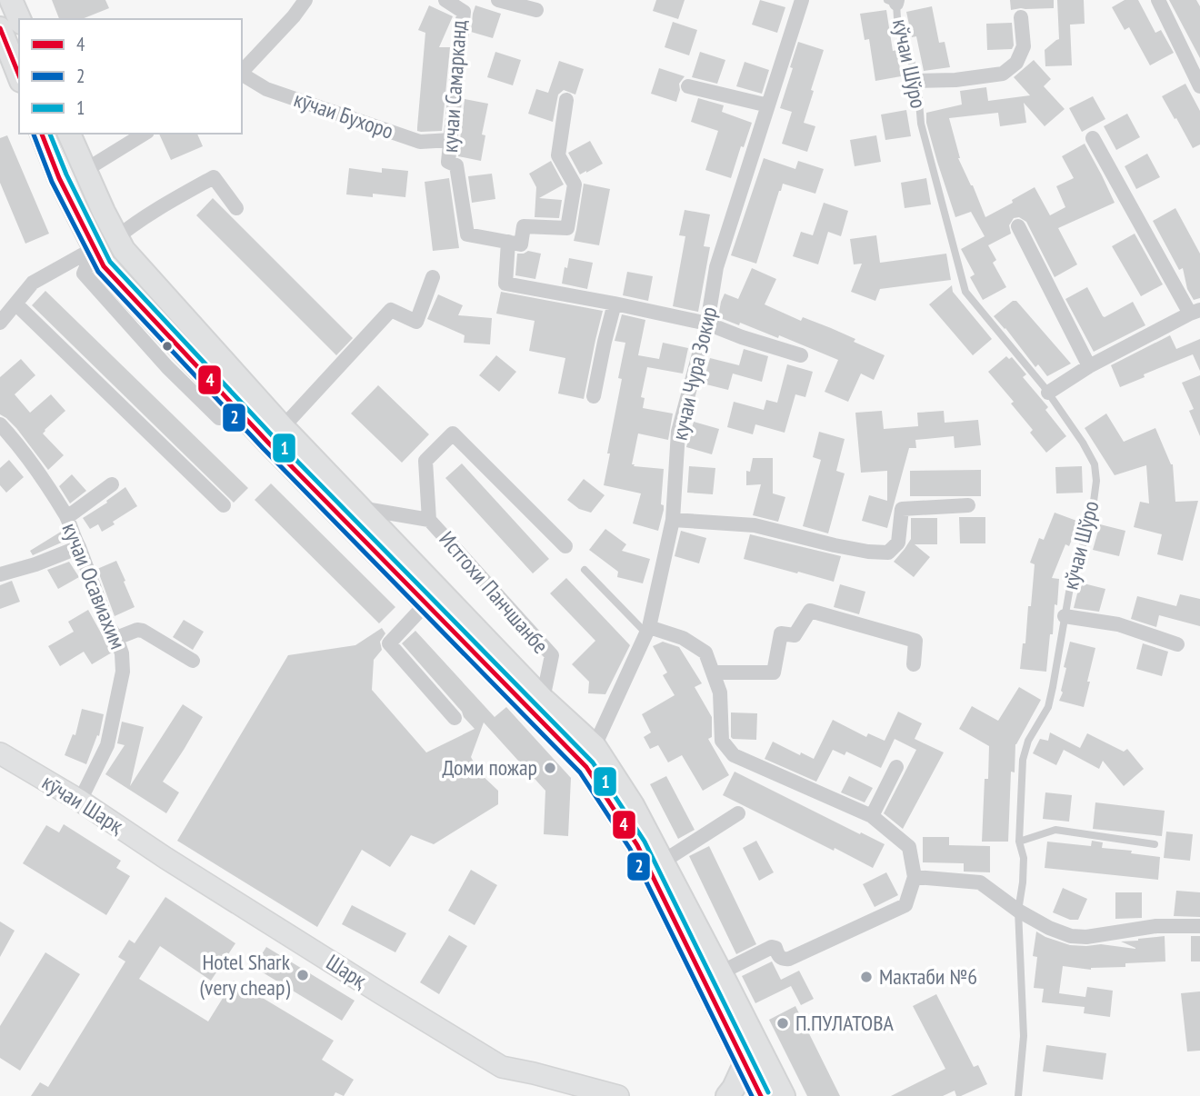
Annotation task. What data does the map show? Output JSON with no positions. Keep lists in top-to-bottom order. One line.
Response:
{"streets":{"main road":["кӯчаи Шарқ","Шарқ"],"street":["кучаи Самарканд","кӯчаи Бухоро","кучаи Чура Зокир","кучаи Осавиахим","Истгохи Панчшанбе"],"lane":["кўчаи Шўро"]},"crossings":[["кучаи Самарканд","кӯчаи Бухоро"],["кучаи Осавиахим","кӯчаи Шарқ"],["кӯчаи Шарқ","Шарқ"]],"places":["Доми пожар","Hotel Shark (very cheap)","Мактаби №6","П.ПУЛАТОВА"],"lines":["transit line 4","transit line 1","transit line 2"],"legend":["4","2","1"]}
